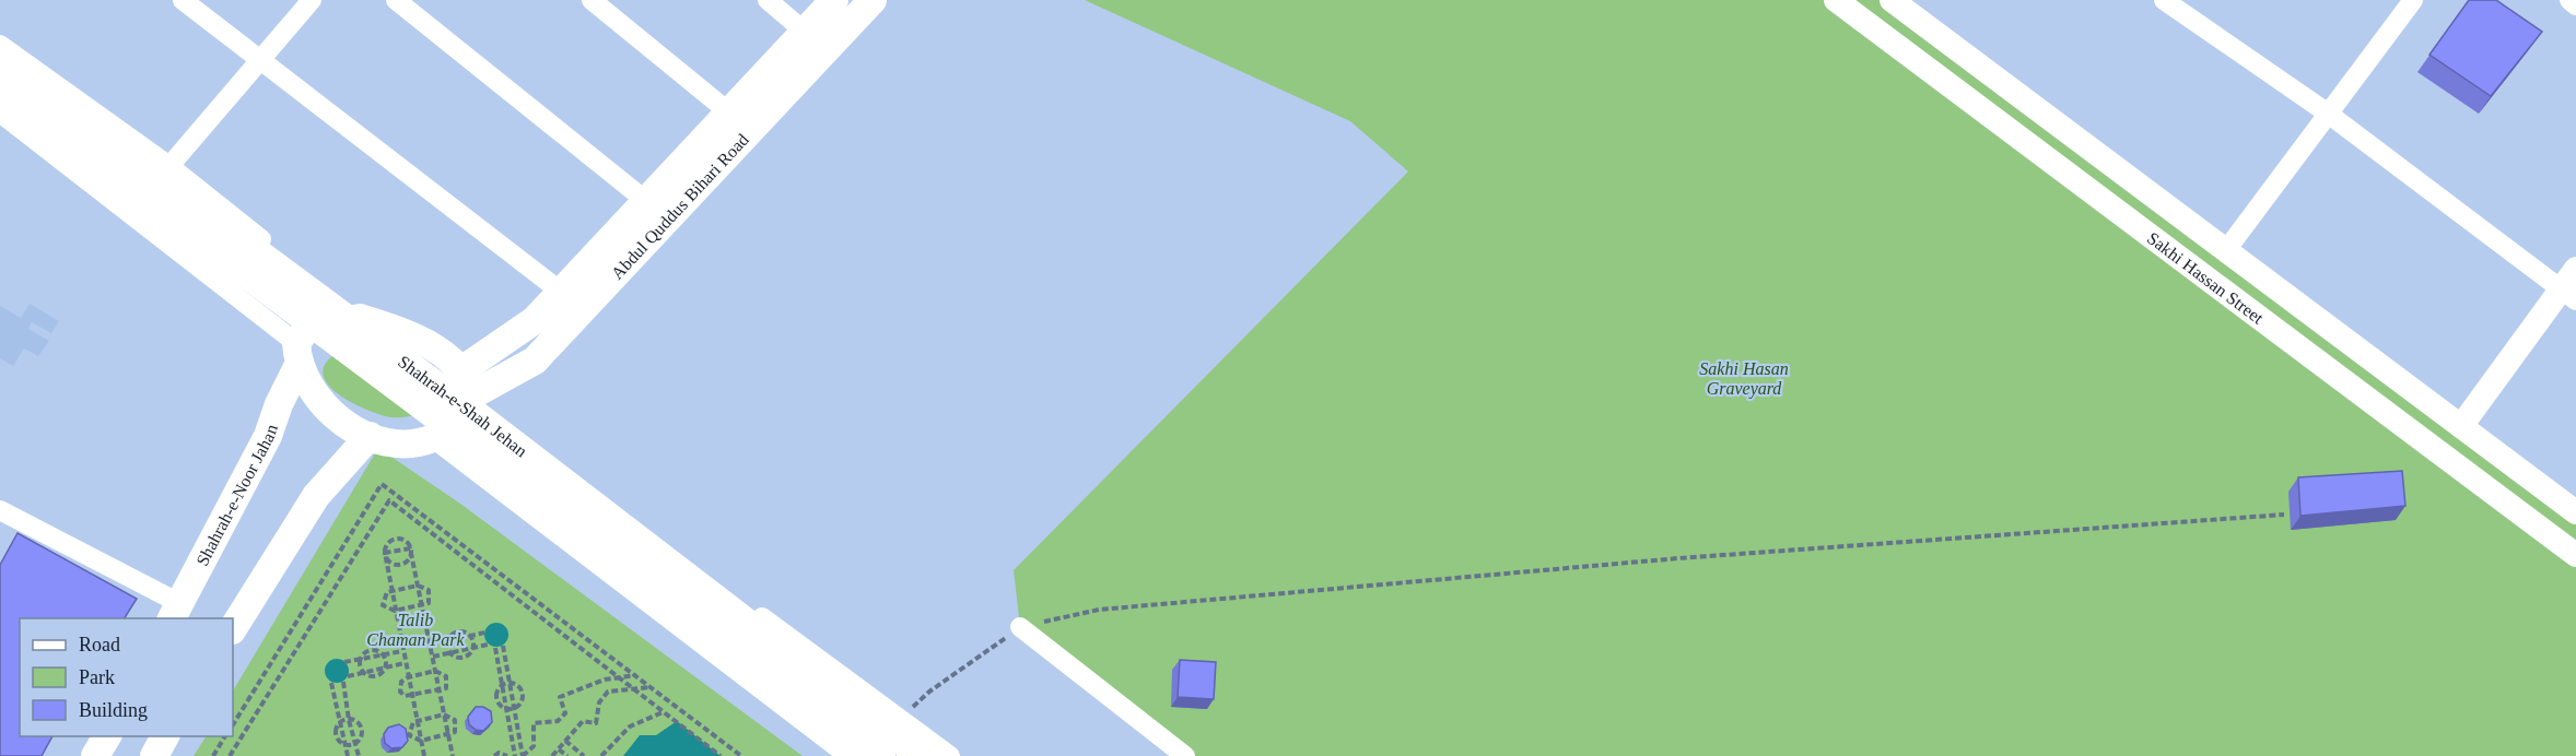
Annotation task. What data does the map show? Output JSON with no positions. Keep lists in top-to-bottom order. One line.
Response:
{"streets":{"main road":["Abdul Quddus Bihari Road","Shahrah-e-Shah Jehan","Shahrah-e-Noor Jahan"],"street":["Sakhi Hassan Street"]},"crossings":[["Abdul Quddus Bihari Road","Shahrah-e-Noor Jahan"]],"parks":["Sakhi Hasan Graveyard","Talib Chaman Park"],"legend":["Road","Park","Building"]}
